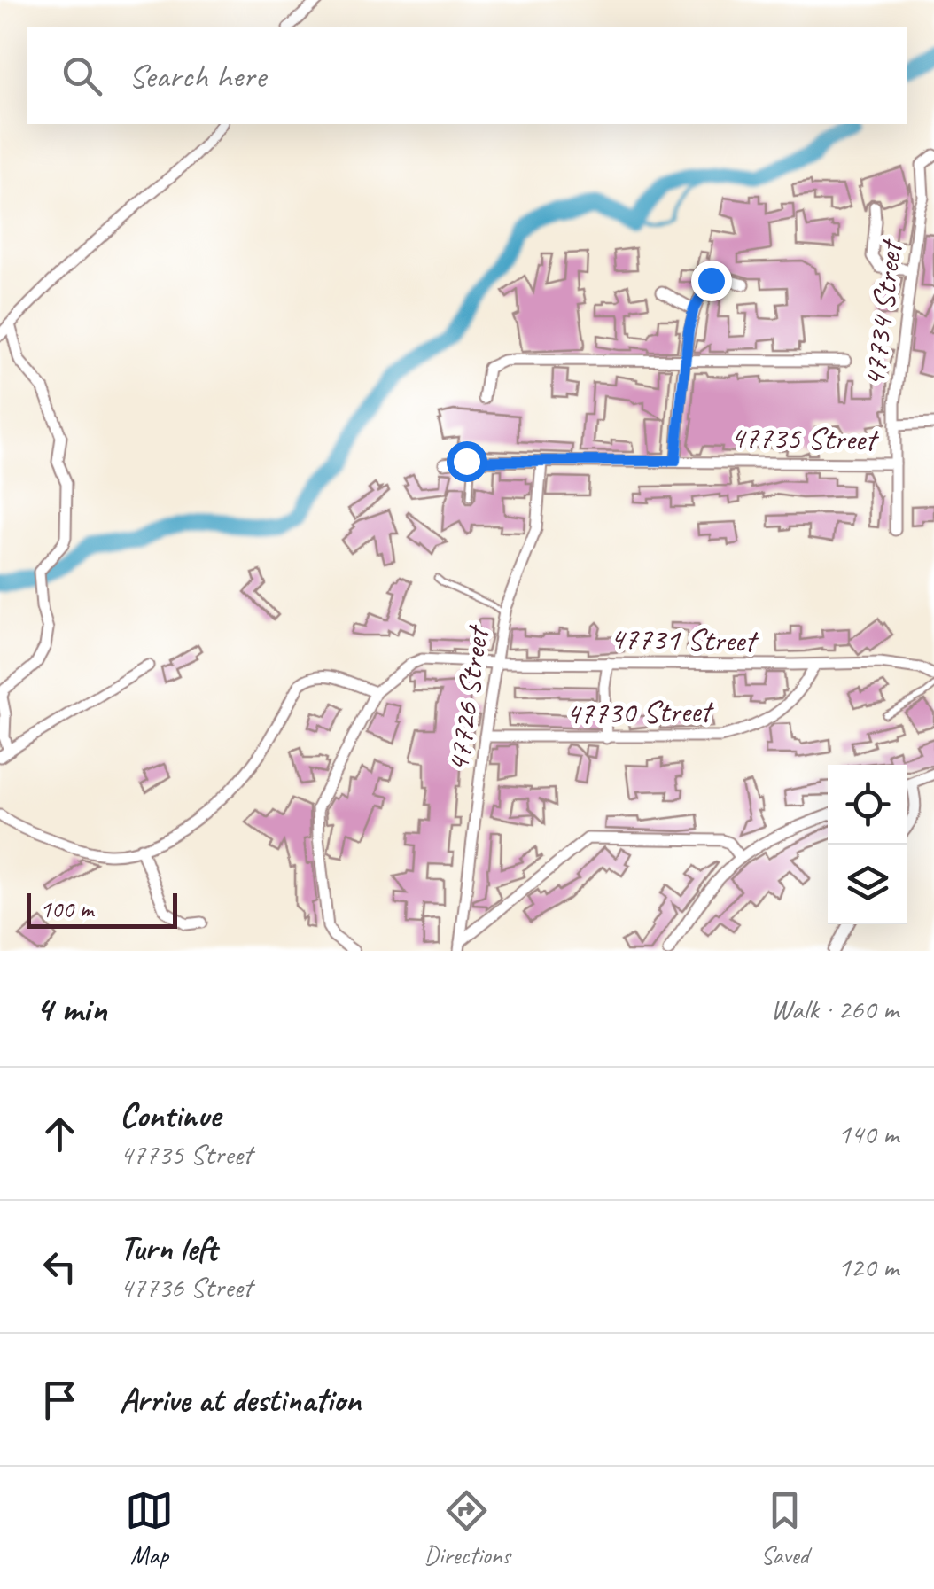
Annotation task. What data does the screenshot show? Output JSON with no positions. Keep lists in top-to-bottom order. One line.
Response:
{"streets":{"street":["47734 Street","47735 Street","47731 Street","47726 Street","47730 Street"]},"crossings":[["47734 Street","47735 Street"],["47735 Street","47726 Street"],["47731 Street","47726 Street"],["47731 Street","47730 Street"],["47726 Street","47730 Street"]],"scale_bar":"100 m","page":{"search":"Search here","scale":"100 m","heading":["4 min","Walk · 260 m"],"list":[["Continue","47735 Street","140 m"],["Turn left","47736 Street","120 m"],"Arrive at destination"],"nav":["Map","Directions","Saved"]}}
